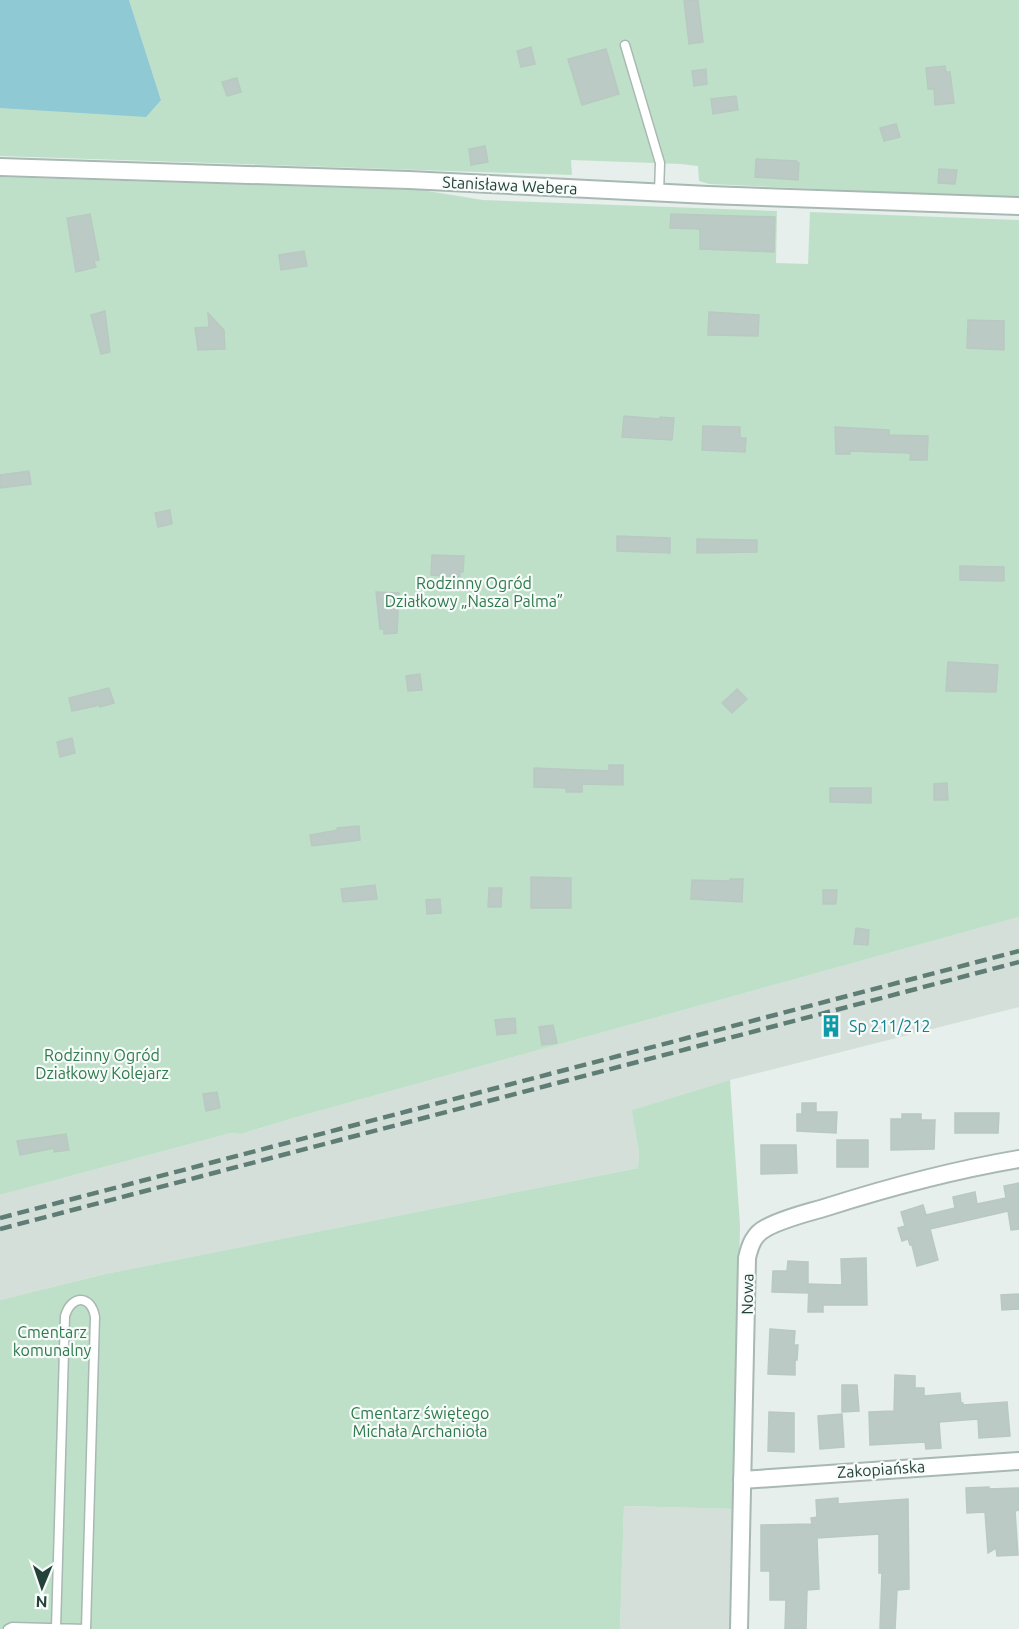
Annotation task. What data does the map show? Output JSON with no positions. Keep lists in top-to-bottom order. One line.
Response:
{"streets":{"street":["Stanisława Webera","Nowa","Zakopiańska"]},"crossings":[["Nowa","Zakopiańska"]],"parks":["Rodzinny Ogród Działkowy „Nasza Palma”","Rodzinny Ogród Działkowy Kolejarz","Cmentarz komunalny","Cmentarz świętego Michała Archanioła"],"places":{"building":["Sp 211/212"]},"north":"bottom"}
